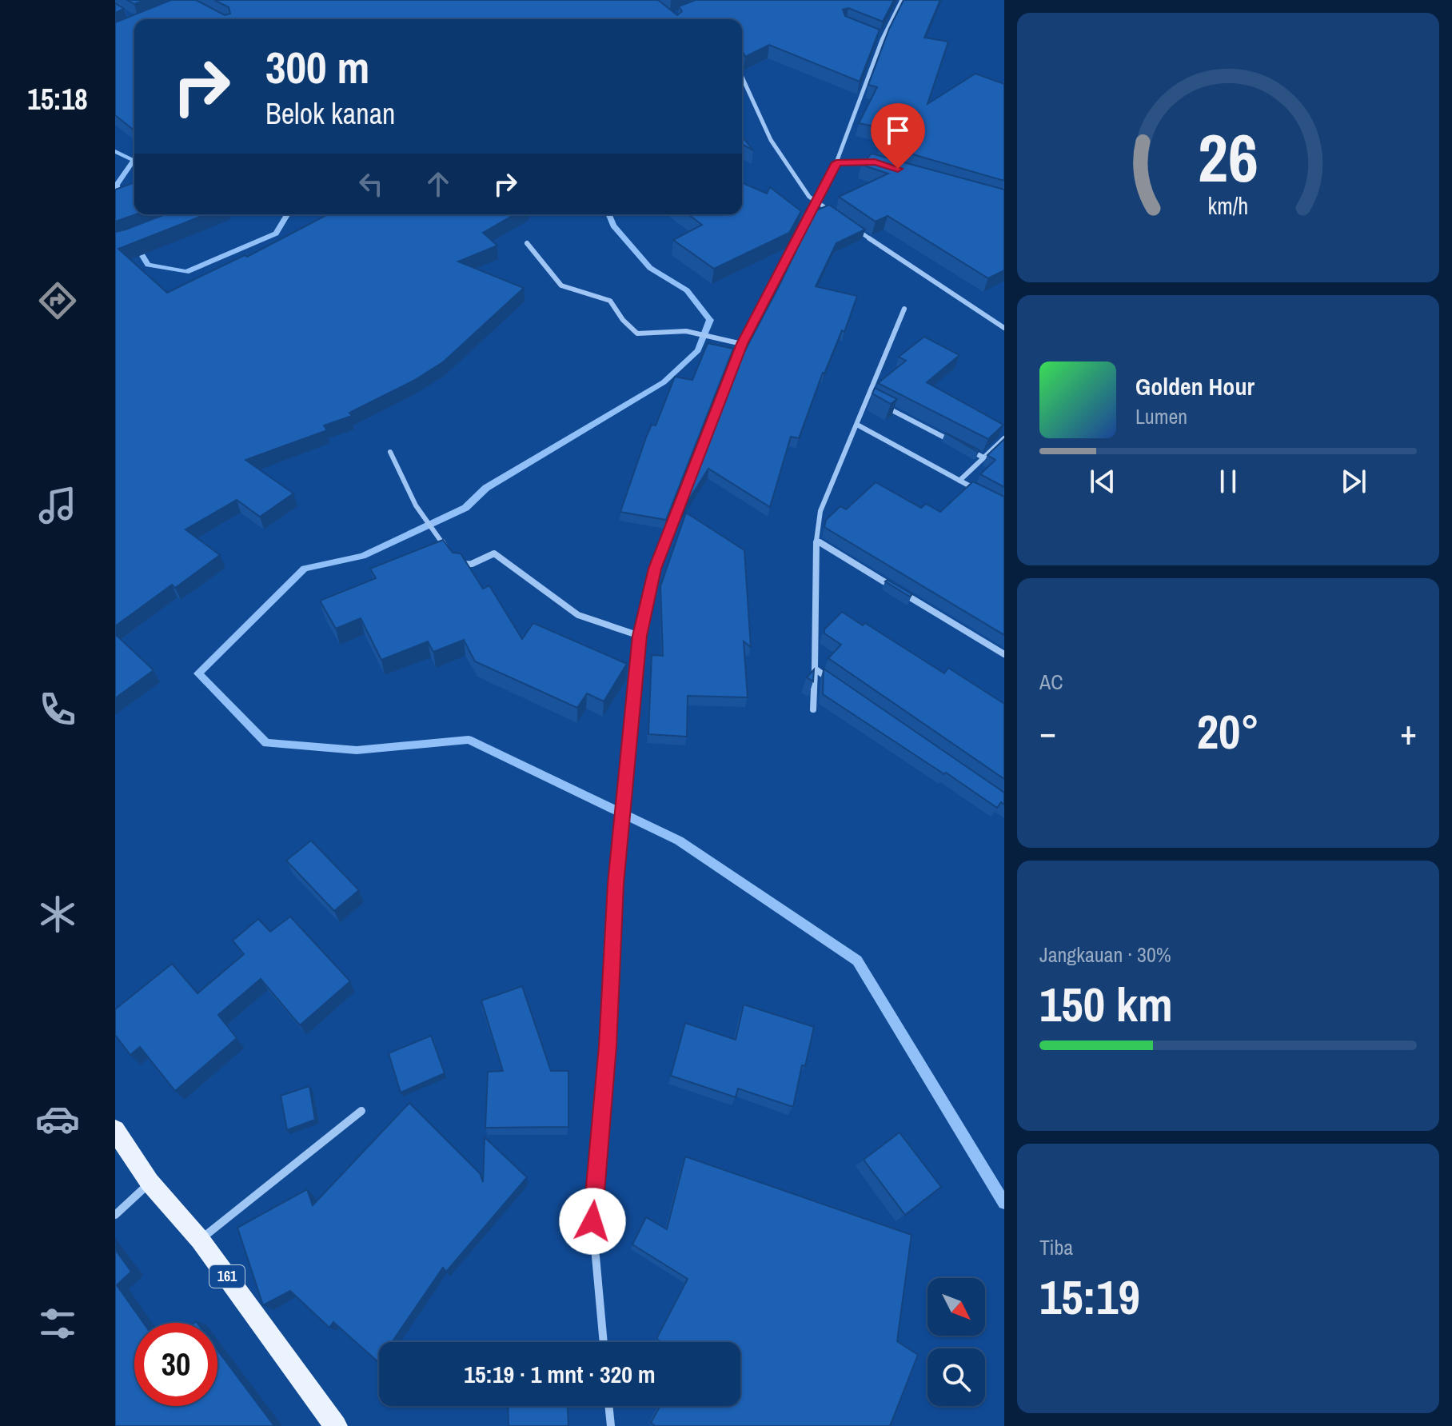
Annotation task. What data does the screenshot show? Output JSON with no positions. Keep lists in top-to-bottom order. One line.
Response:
{"streets":{"main road":["161"]},"north":"bottom right","page":{"tabs":"15:18","turn":["300 m","Belok kanan"],"song":["Golden Hour","Lumen"],"tile":["AC",["Jangkauan · 30%","150 km"],["Tiba","15:19"]],"heat":["−","20°","+"],"limit":"30","trip":"15:19 · 1 mnt · 320 m","gauge":["26","km/h"]}}
